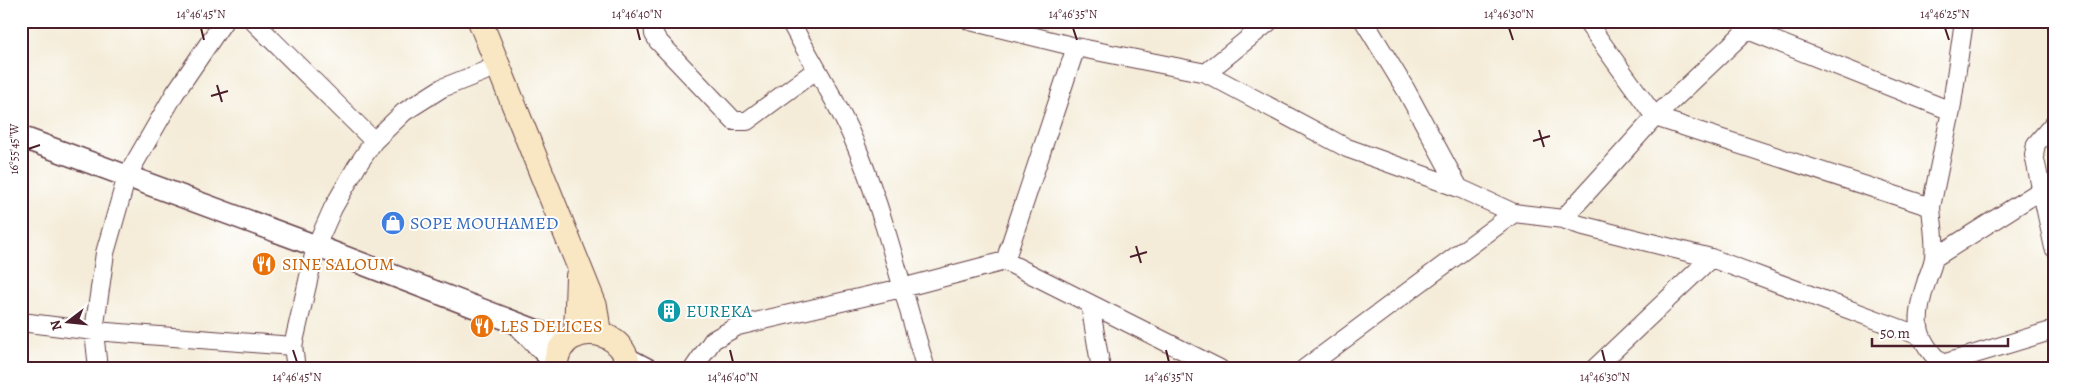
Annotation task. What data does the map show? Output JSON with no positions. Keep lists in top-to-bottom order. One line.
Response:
{"places":{"shop":["SOPE MOUHAMED"],"restaurant":["SINE SALOUM","LES DELICES"],"building":["EUREKA"]},"scale_bar":"50 m","north":"left","coordinates":["14°46'45\"N","14°46'40\"N","14°46'35\"N","14°46'30\"N","14°46'25\"N","16°55'45\"W"]}
